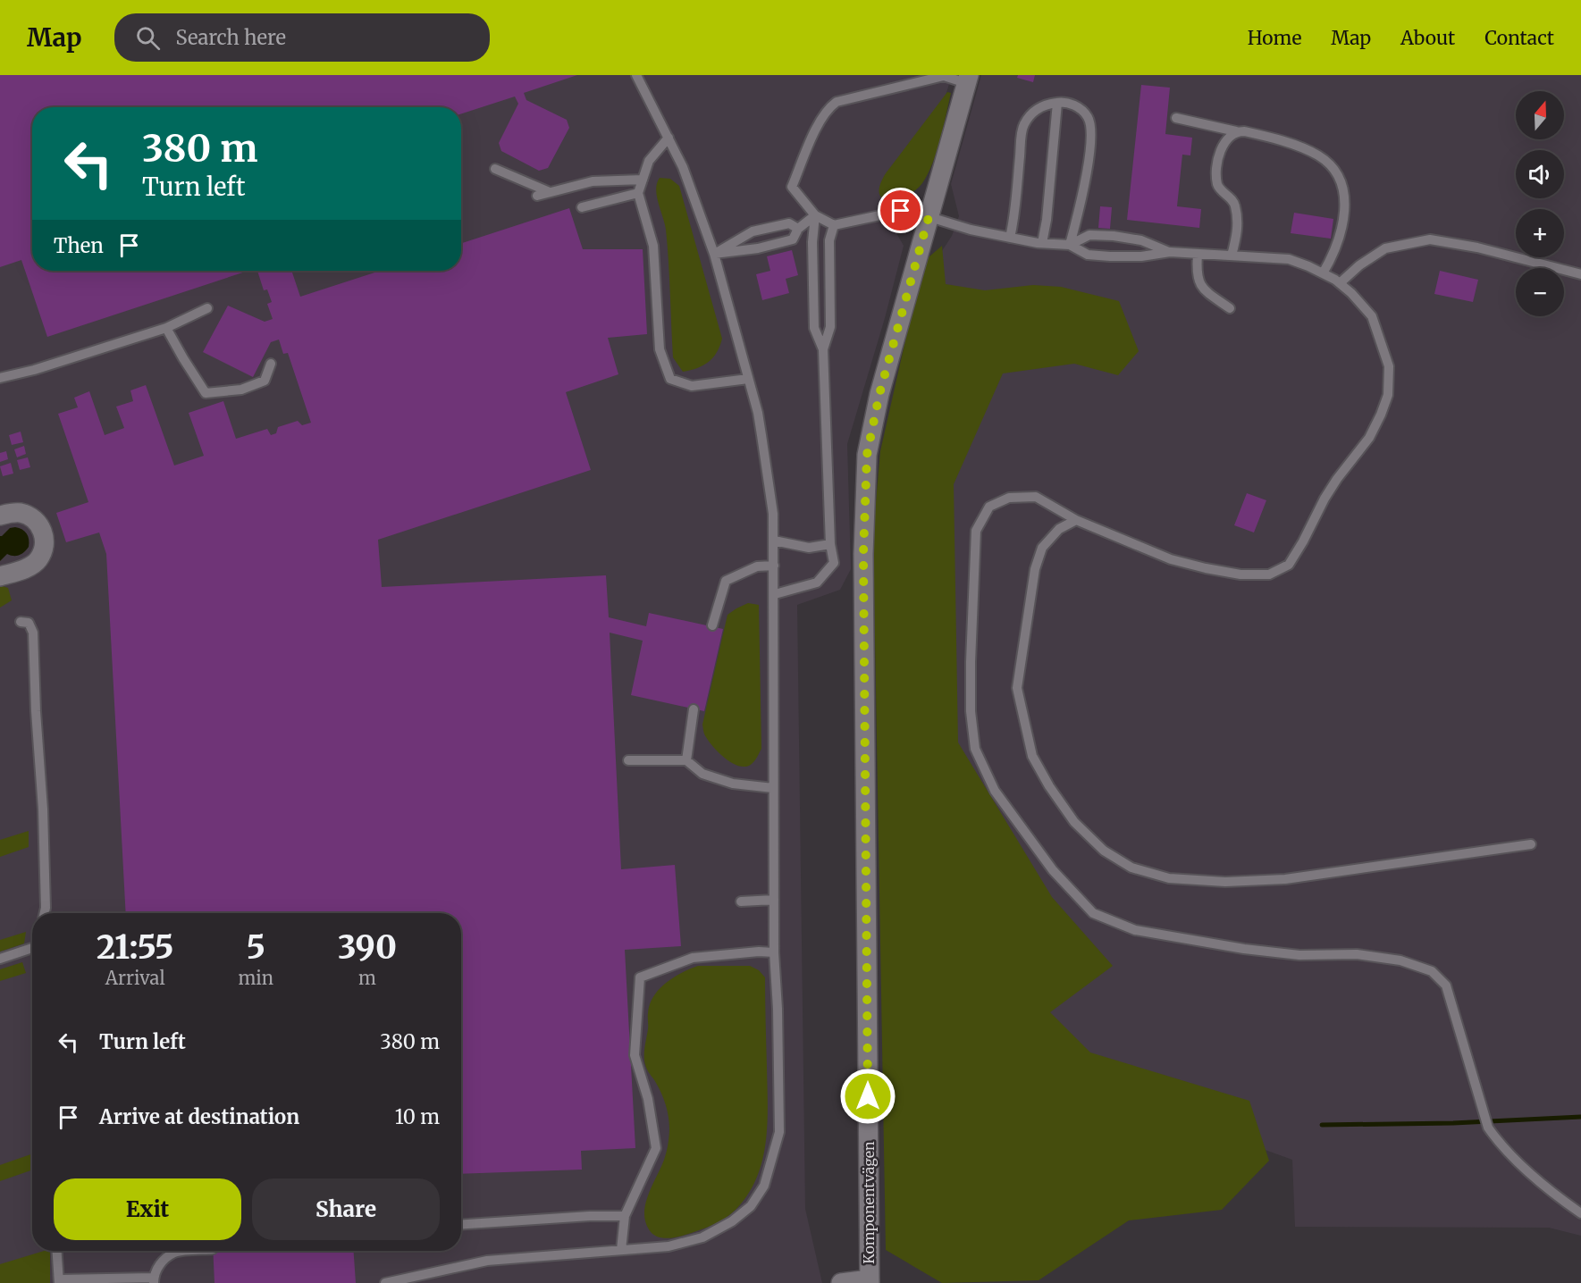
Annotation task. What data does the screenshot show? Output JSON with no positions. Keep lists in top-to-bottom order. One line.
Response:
{"streets":{"street":["Komponentvägen"]},"north":"top","page":{"header":"Map","search":"Search here","nav":["Home","Map","About","Contact"],"map_buttons":["+","−"],"turn":["380 m","Turn left"],"then":"Then","eta":["21:55","Arrival","5","min","390","m"],"list":[{"name":"Turn left","value":"380 m"},{"name":"Arrive at destination","value":"10 m"}],"buttons":["Exit","Share"]}}
